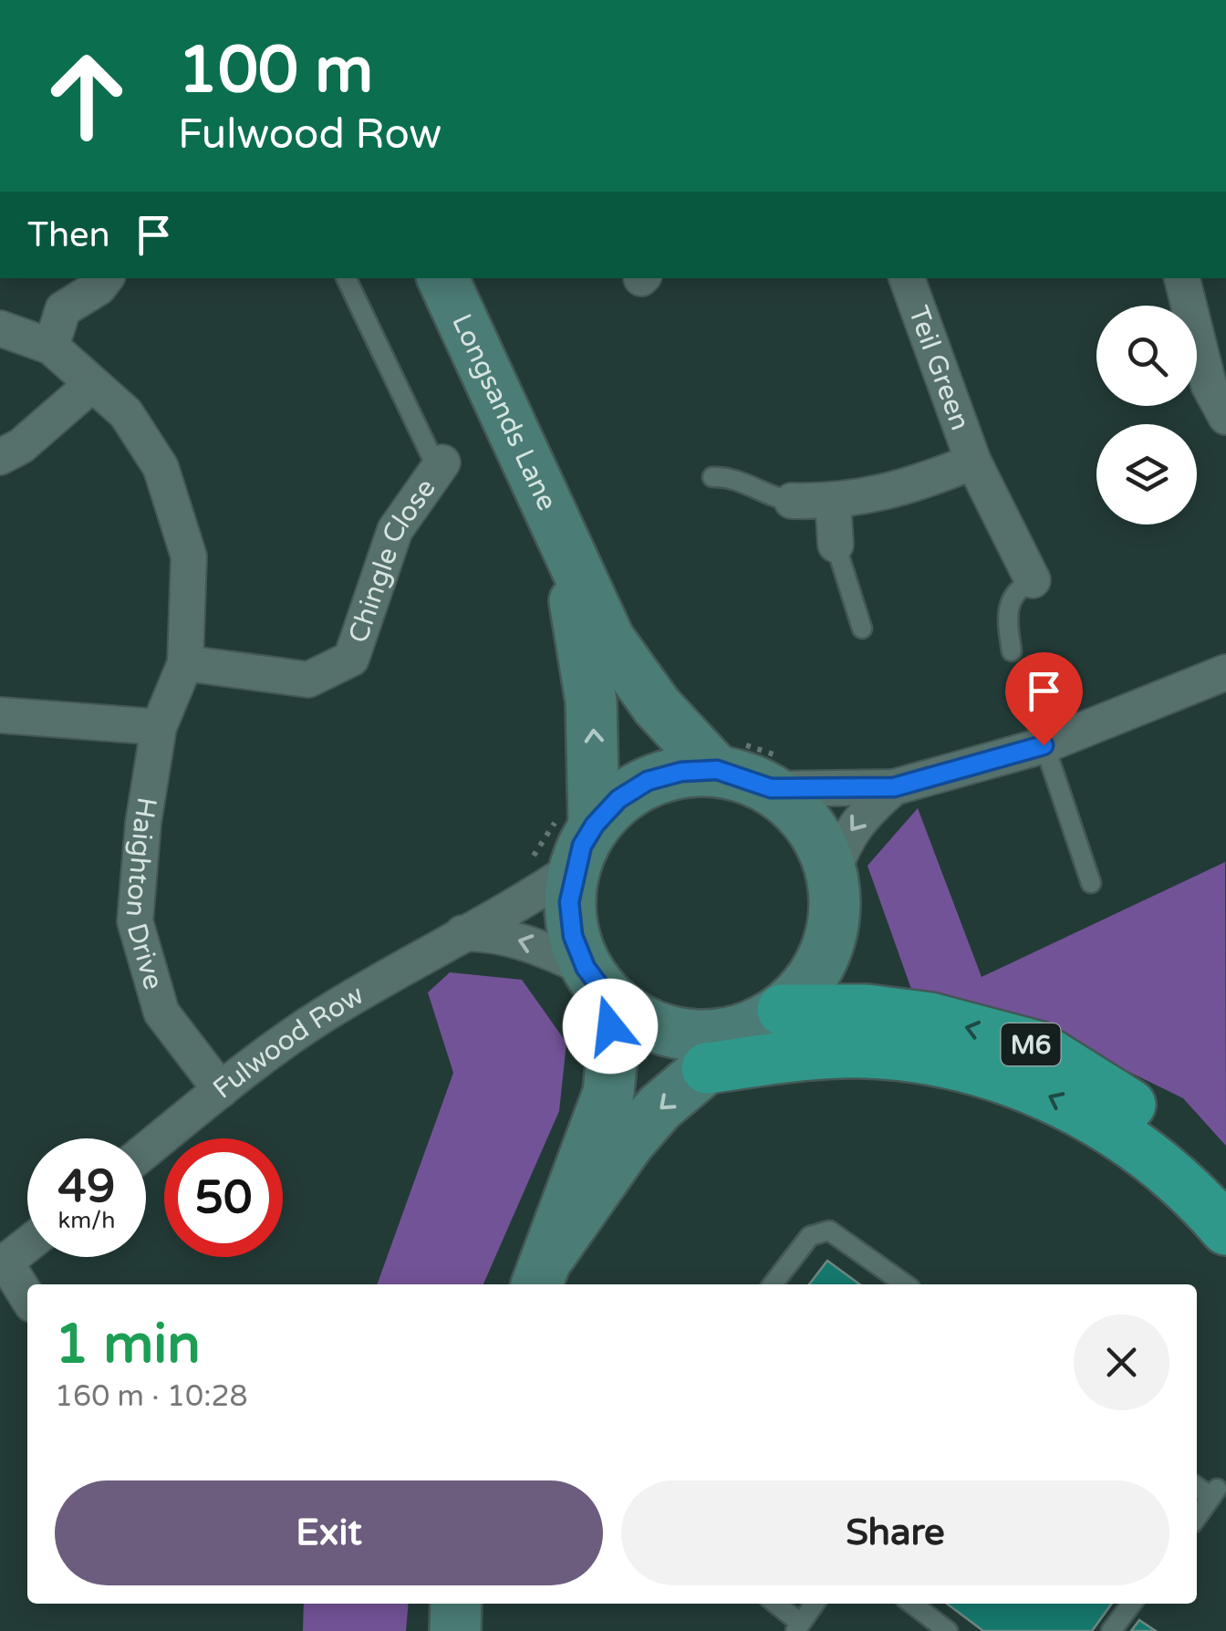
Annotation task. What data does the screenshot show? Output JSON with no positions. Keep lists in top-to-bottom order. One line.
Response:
{"streets":{"highway":["M6"],"main road":["Longsands Lane"],"street":["Teil Green","Chingle Close","Haighton Drive","Fulwood Row"]},"crossings":[["Chingle Close","Haighton Drive"],["Haighton Drive","Fulwood Row"],["Fulwood Row","M6"]],"page":{"turn":["100 m","Fulwood Row"],"then":"Then","speed":"49 km/h","limit":"50","heading":["1 min","160 m · 10:28"],"buttons":["Exit","Share"]}}
